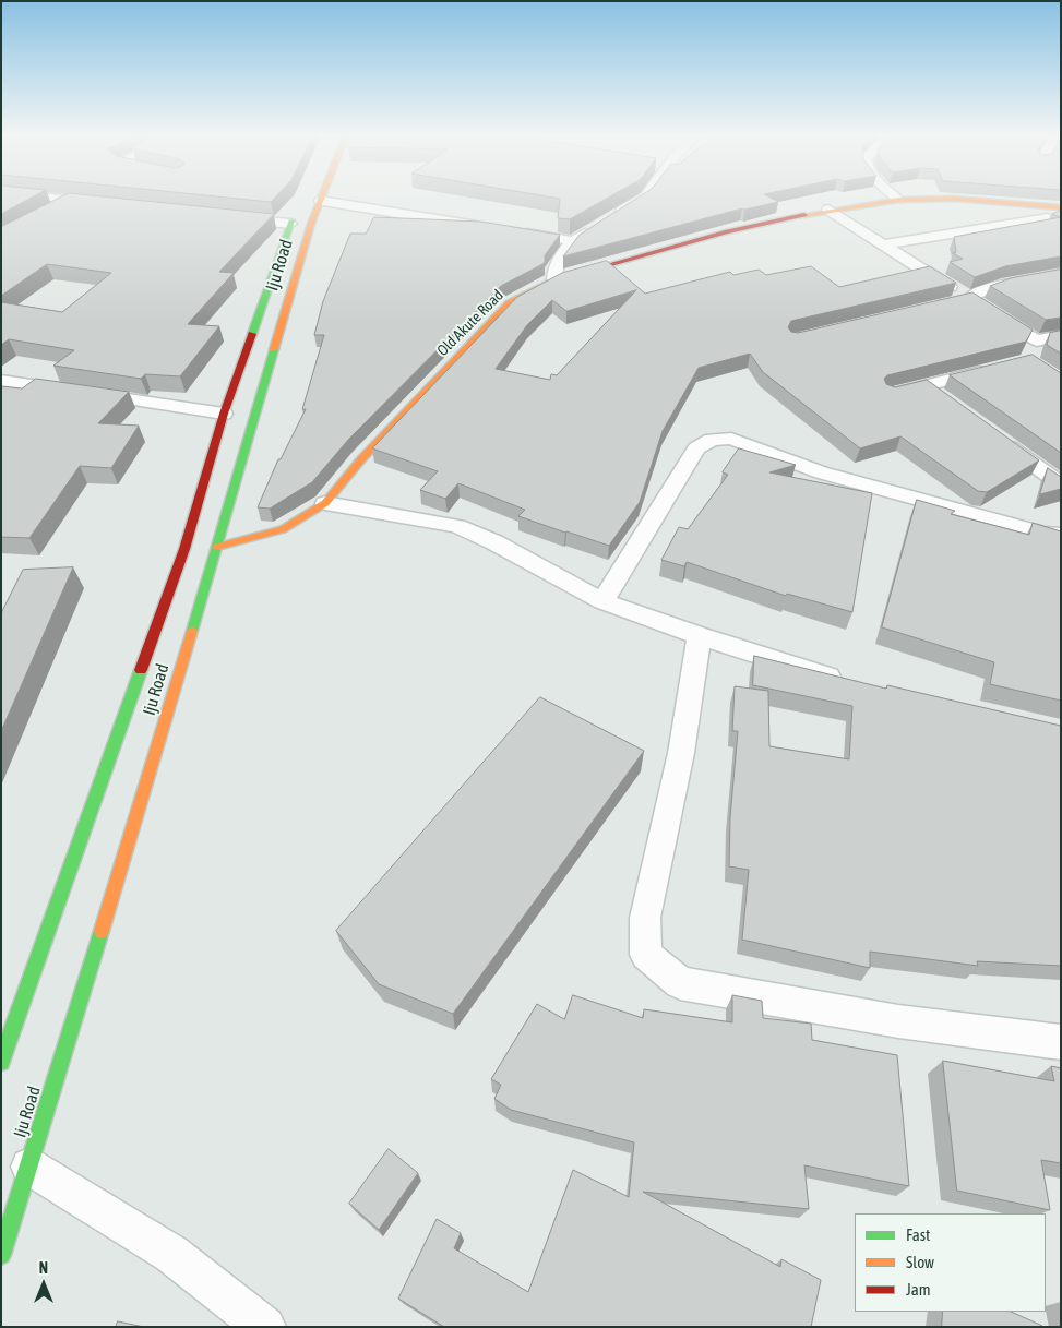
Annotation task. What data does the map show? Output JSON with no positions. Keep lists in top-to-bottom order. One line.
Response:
{"streets":{"main road":["Iju Road","Old Akute Road"]},"crossings":[["Iju Road","Old Akute Road"]],"legend":["Fast","Slow","Jam"],"north":"top"}
